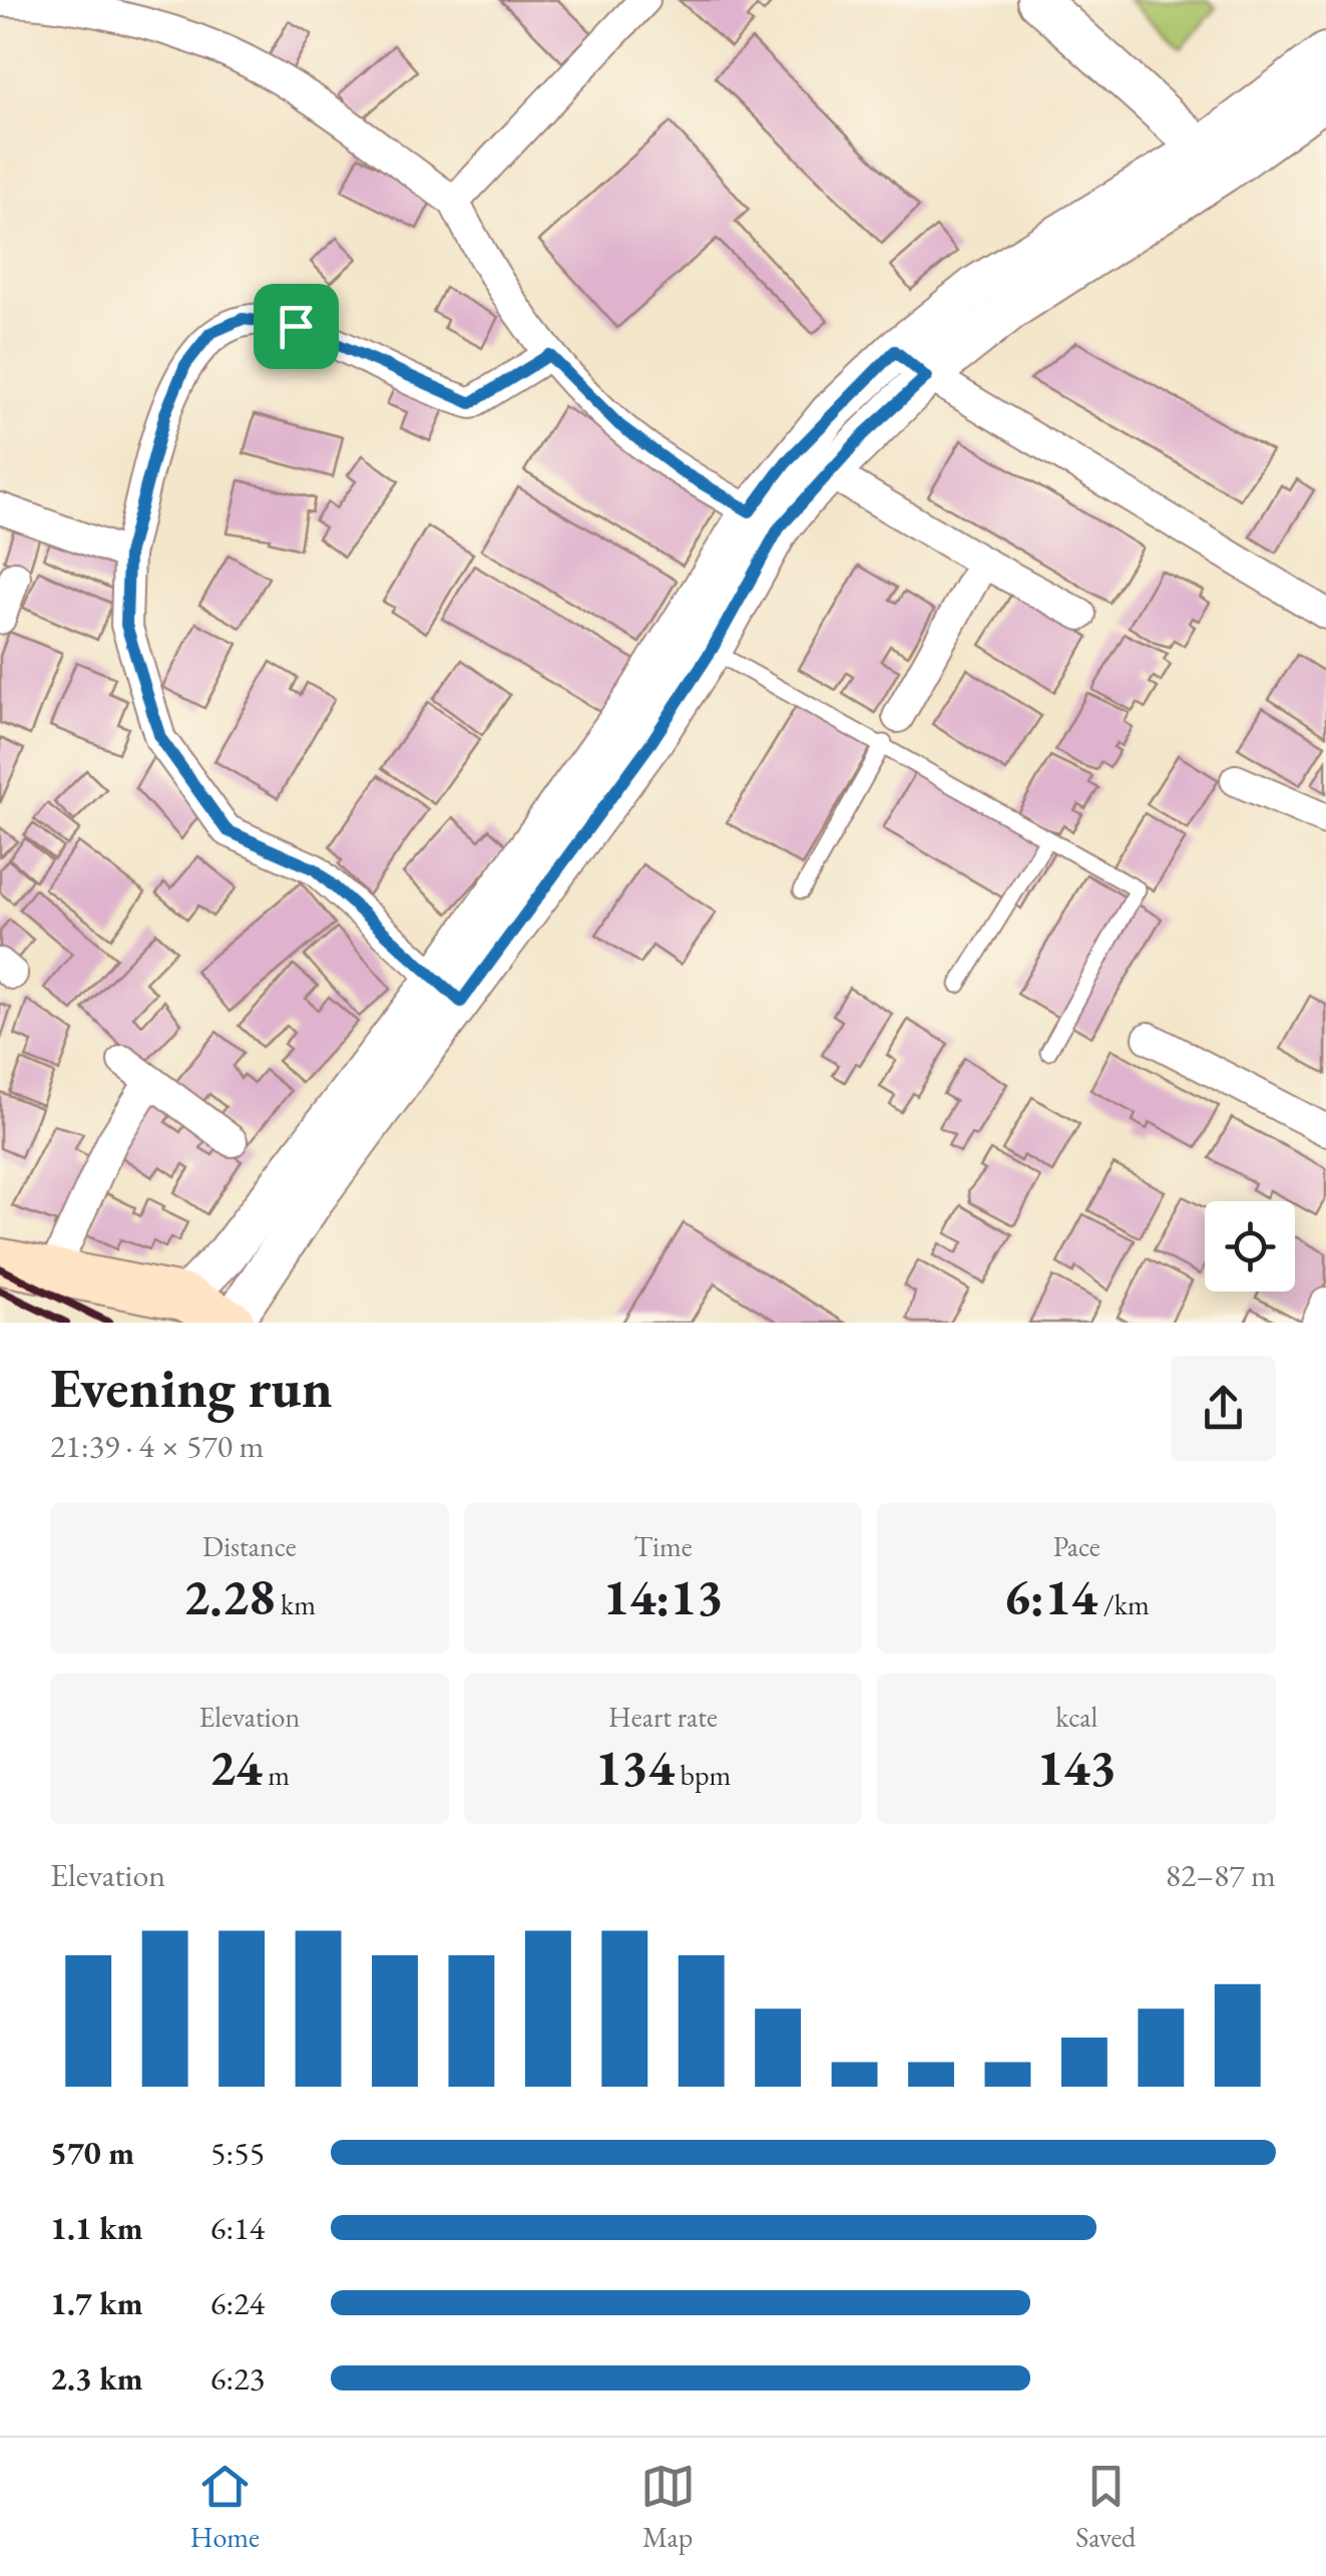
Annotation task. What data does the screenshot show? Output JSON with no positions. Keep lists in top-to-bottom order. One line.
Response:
{"page":{"heading":["Evening run","21:39 · 4 × 570 m"],"stats":[["Distance","2.28 km"],["Time","14:13"],["Pace","6:14 /km"],["Elevation","24 m"],["Heart rate","134 bpm"],["kcal","143"]],"chart":["Elevation","82–87 m"],"list":[{"name":"570 m","note":"5:55"},{"name":"1.1 km","note":"6:14"},{"name":"1.7 km","note":"6:24"},{"name":"2.3 km","note":"6:23"}],"tabs":["Home","Map","Saved"]}}
